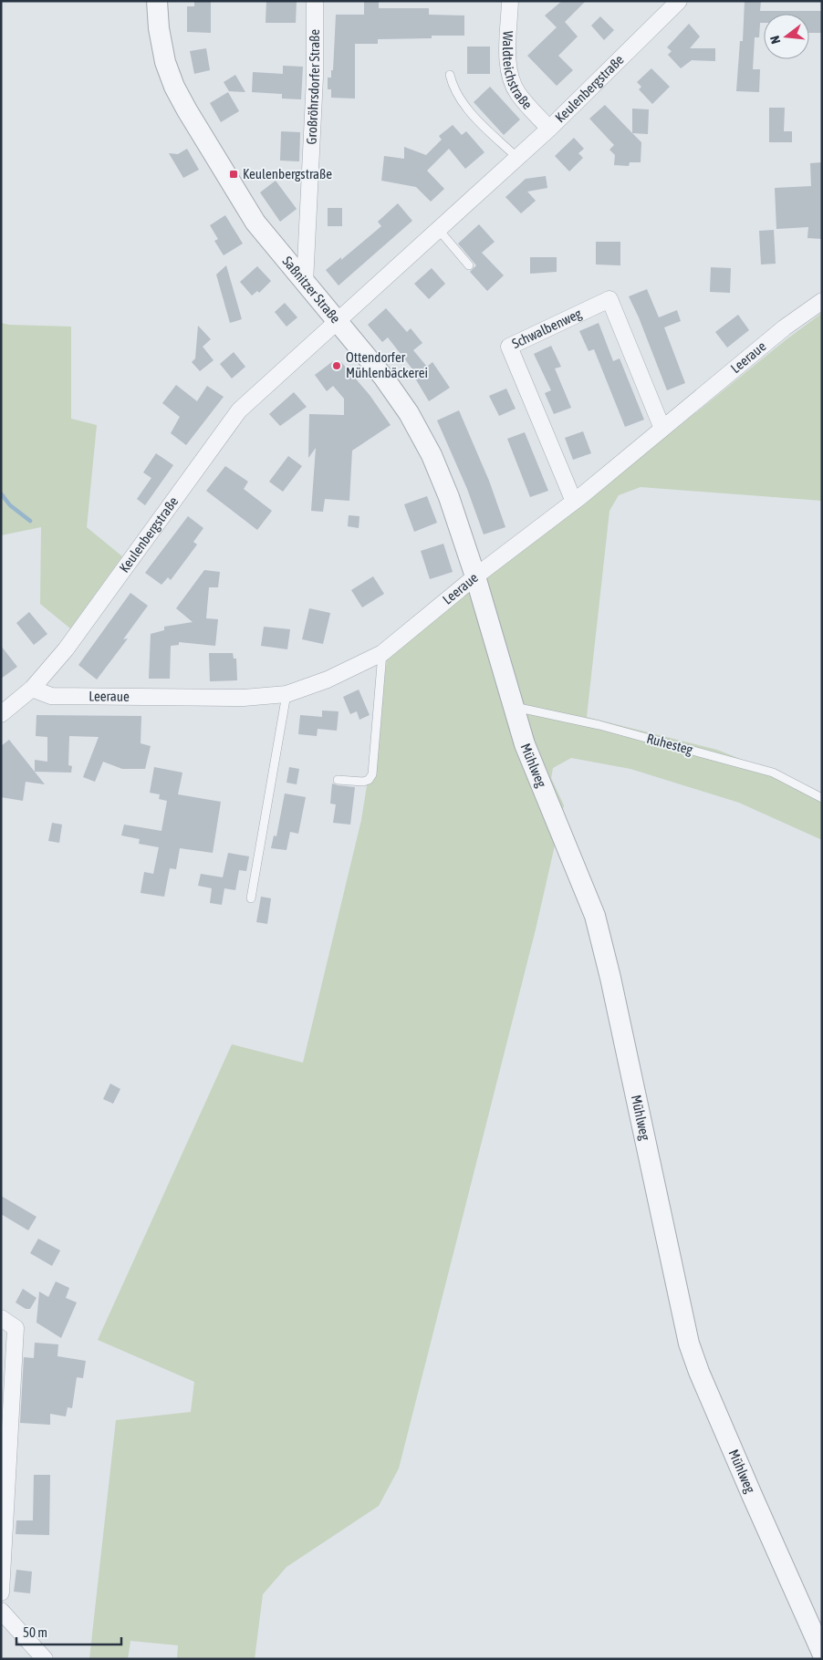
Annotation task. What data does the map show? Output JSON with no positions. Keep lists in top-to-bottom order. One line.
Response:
{"streets":{"street":["Waldteichstraße","Großröhrsdorfer Straße","Keulenbergstraße","Saßnitzer Straße","Schwalbenweg","Leeraue","Mühlweg"],"lane":["Ruhesteg"]},"crossings":[["Waldteichstraße","Keulenbergstraße"],["Großröhrsdorfer Straße","Saßnitzer Straße"],["Keulenbergstraße","Saßnitzer Straße"],["Keulenbergstraße","Leeraue"],["Saßnitzer Straße","Leeraue"],["Saßnitzer Straße","Mühlweg"],["Schwalbenweg","Leeraue"],["Leeraue","Mühlweg"],["Ruhesteg","Mühlweg"]],"places":{"transit":["Keulenbergstraße"],"other":["Ottendorfer Mühlenbäckerei"]},"scale_bar":"50 m","north":"left"}
